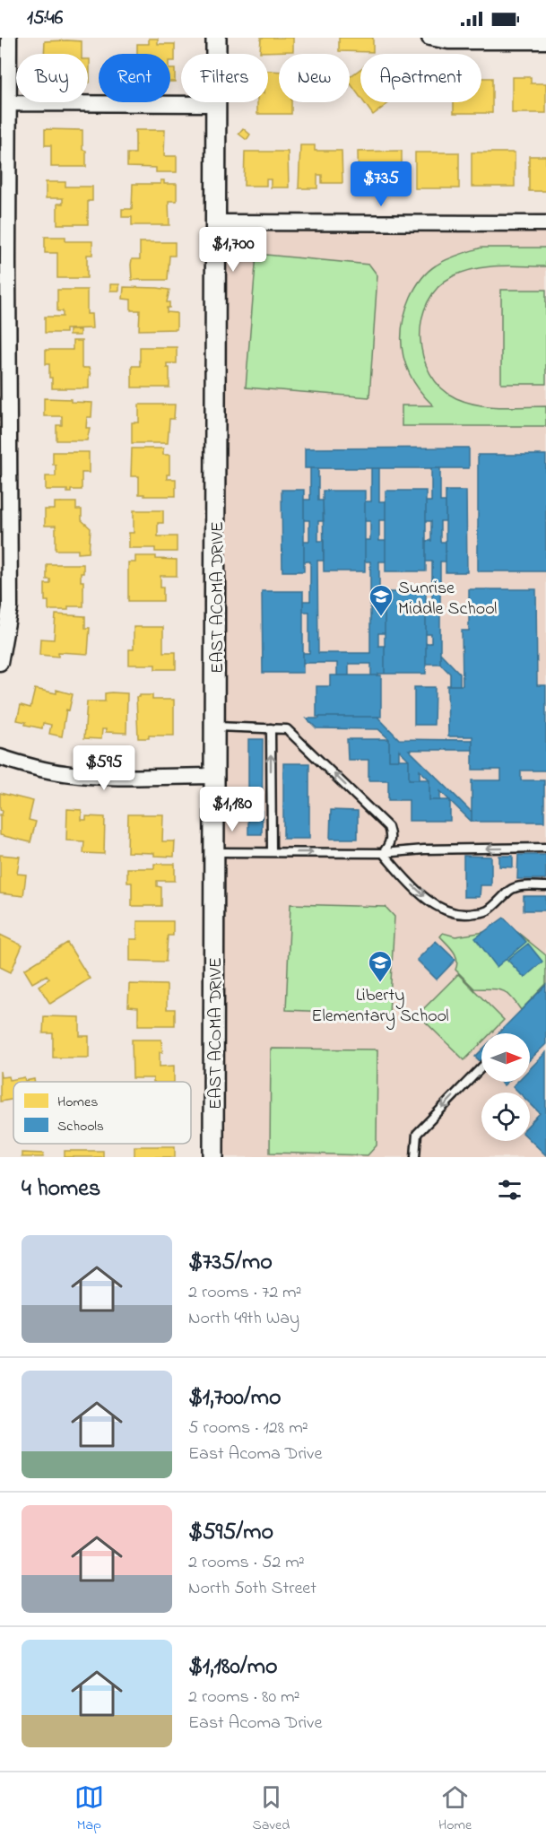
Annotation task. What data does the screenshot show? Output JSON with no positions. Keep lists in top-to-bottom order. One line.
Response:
{"streets":{"street":["EAST ACOMA DRIVE"]},"places":{"school or university":["Sunrise Middle School","Liberty Elementary School"]},"legend":["Homes","Schools"],"north":"right","page":{"status":"15:46","chip":["Buy","Rent","Filters","New","Apartment"],"price":["$735","$1,700","$595","$1,180"],"heading":"4 homes","list":[{"name":"$735/mo","note":"2 rooms · 72 m² · North 49th Way"},{"name":"$1,700/mo","note":"5 rooms · 128 m² · East Acoma Drive"},{"name":"$595/mo","note":"2 rooms · 52 m² · North 50th Street"},{"name":"$1,180/mo","note":"2 rooms · 80 m² · East Acoma Drive"}],"tabs":["Map","Saved","Home"]}}
